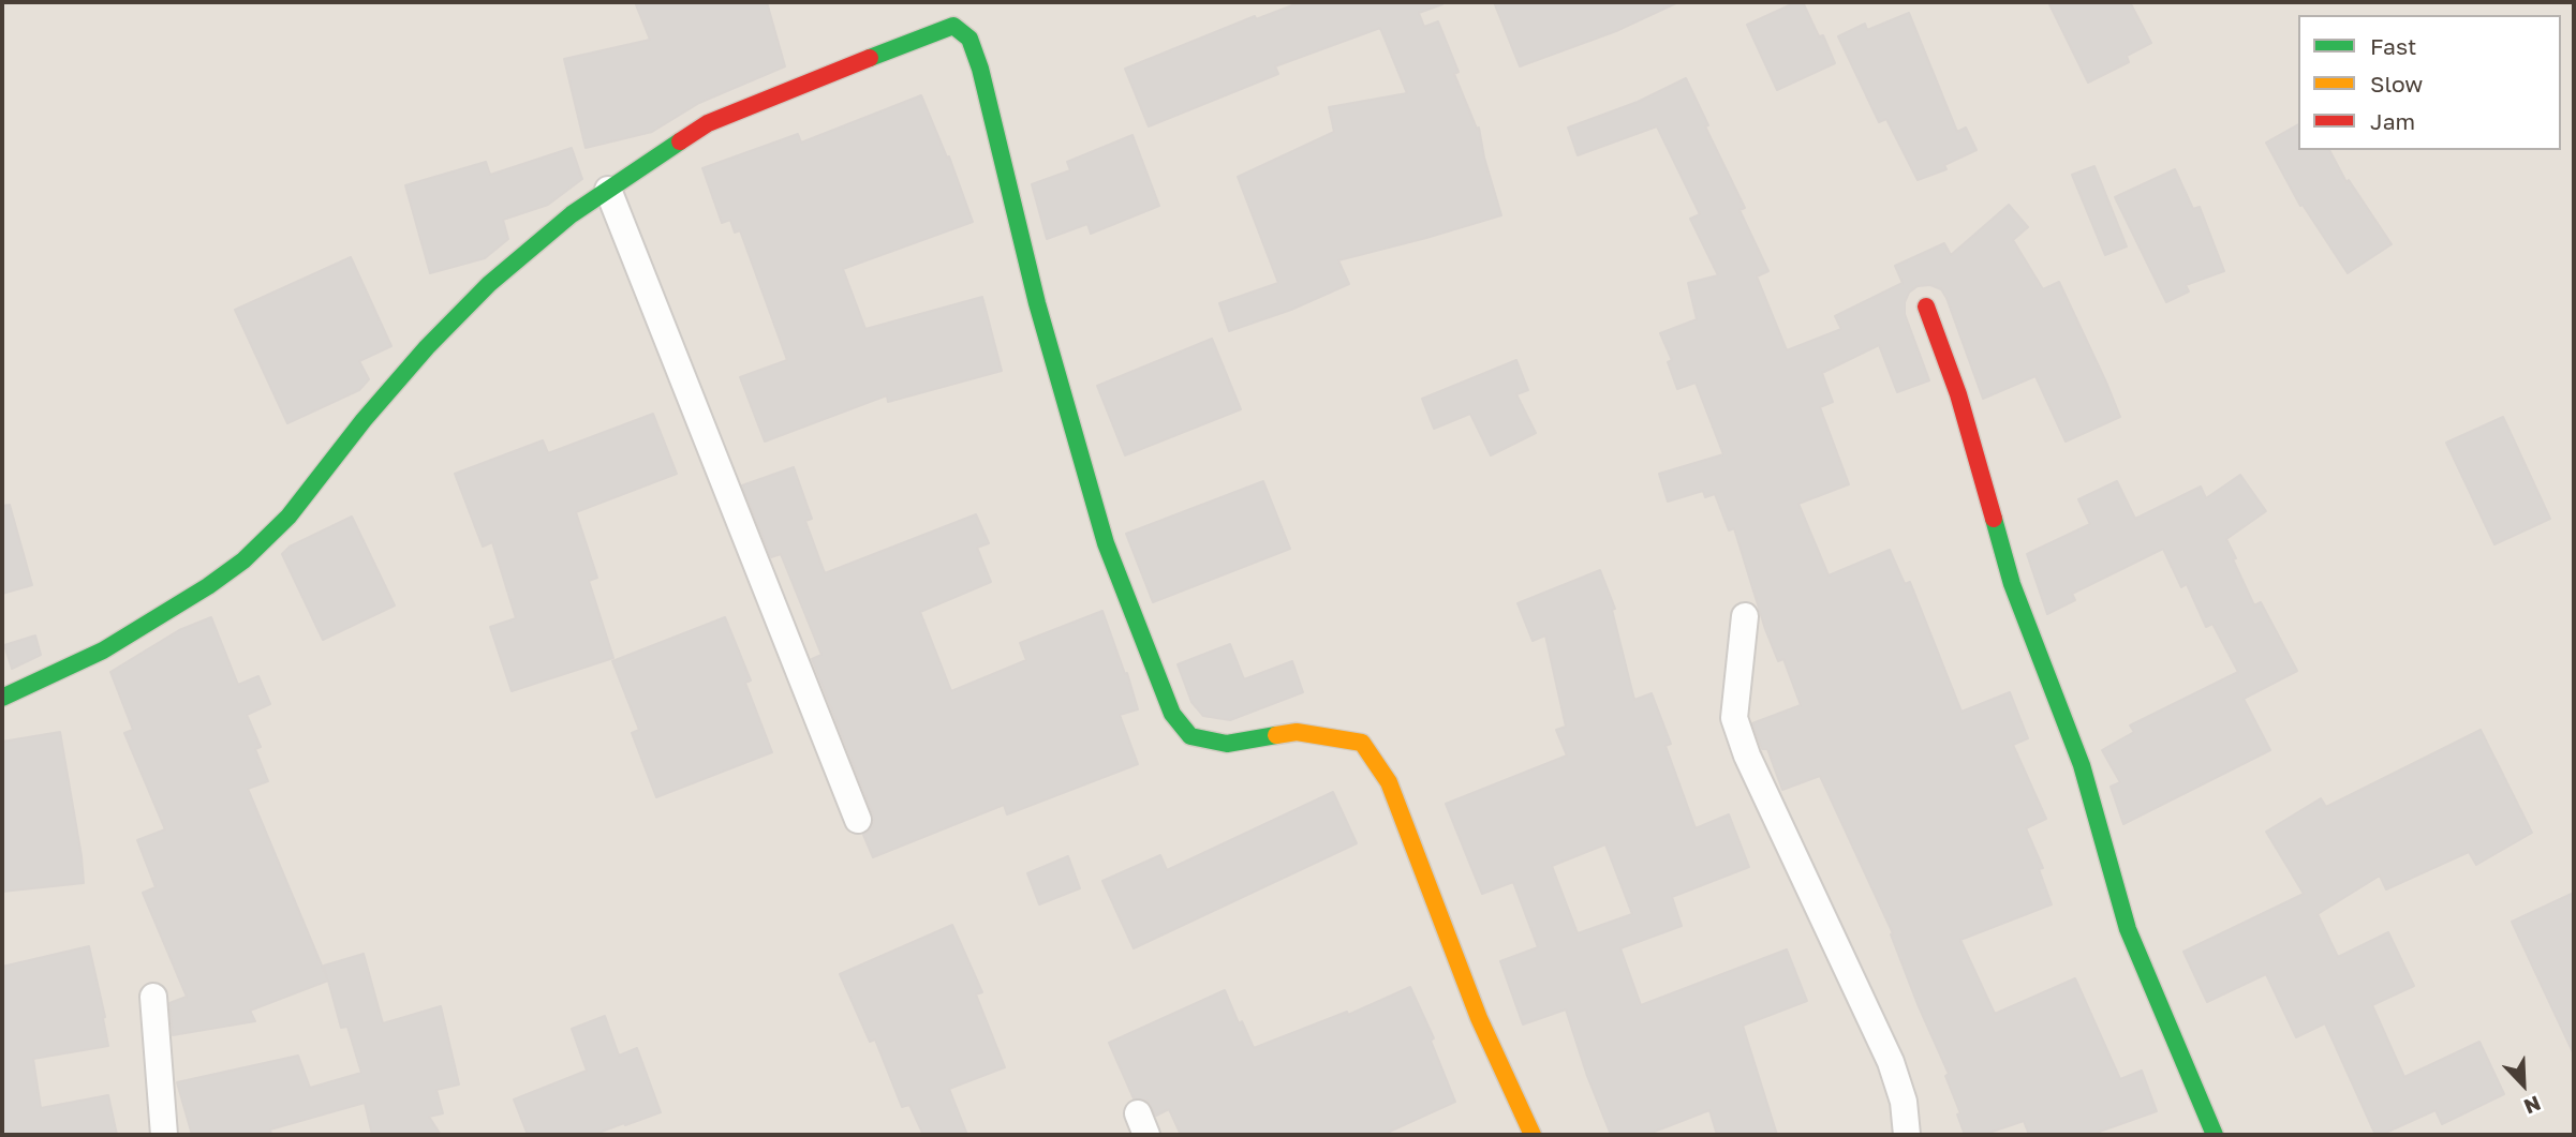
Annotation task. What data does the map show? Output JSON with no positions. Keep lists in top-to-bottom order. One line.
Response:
{"legend":["Fast","Slow","Jam"],"north":"bottom right"}
